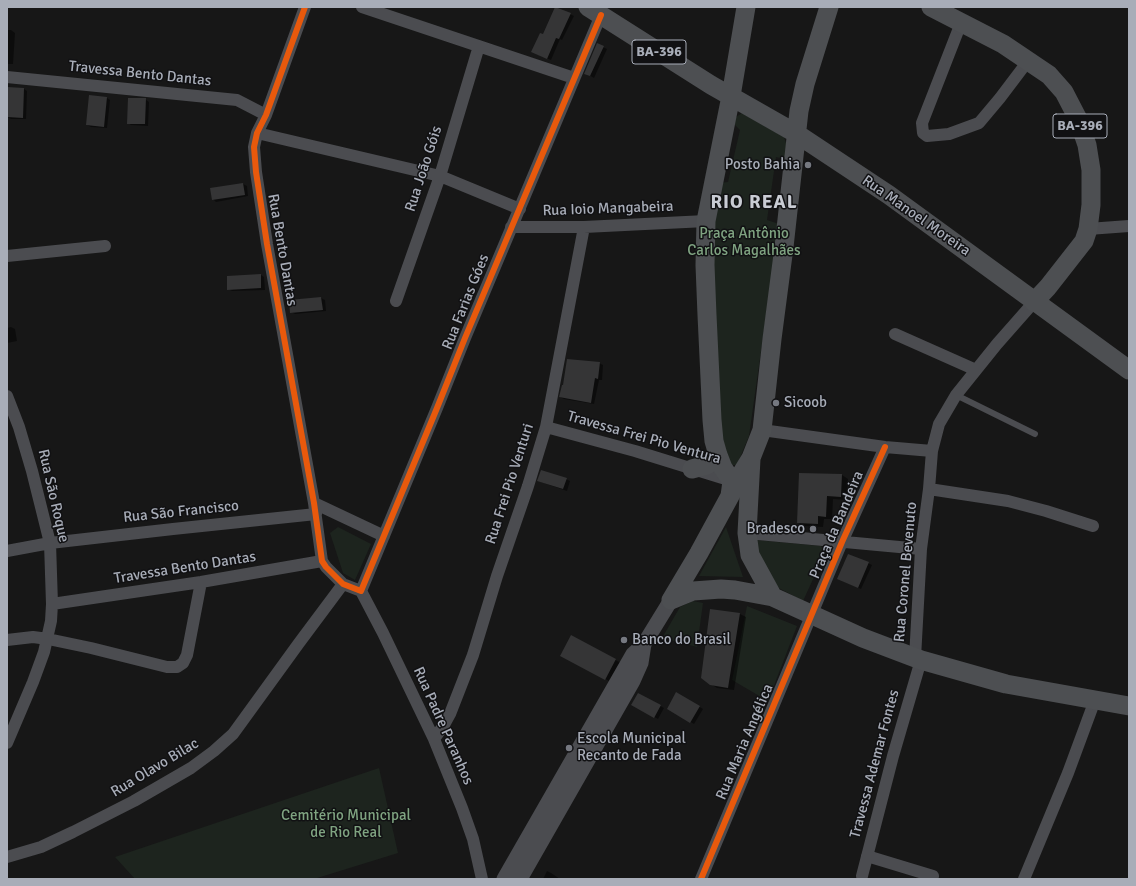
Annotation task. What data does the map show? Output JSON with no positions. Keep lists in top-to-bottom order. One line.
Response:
{"streets":{"main road":["BA-396","Rua Manoel Moreira"],"street":["Travessa Bento Dantas","Rua João Góis","Rua Ioio Mangabeira","Rua Bento Dantas","Rua Farias Góes","Travessa Frei Pio Ventura","Rua Frei Pio Venturi","Rua São Roque","Rua São Francisco","Praça da Bandeira","Rua Coronel Bevenuto","Rua Padre Paranhos","Rua Maria Angélica","Travessa Ademar Fontes","Rua Olavo Bilac"]},"crossings":[["BA-396","Rua Manoel Moreira"],["BA-396","Rua Farias Góes"],["BA-396","Rua Coronel Bevenuto"],["Travessa Bento Dantas","Rua Bento Dantas"],["Travessa Bento Dantas","Rua São Roque"],["Rua Ioio Mangabeira","Rua Farias Góes"],["Rua Ioio Mangabeira","Rua Frei Pio Venturi"],["Rua Manoel Moreira","Rua Coronel Bevenuto"],["Rua Bento Dantas","Rua São Francisco"],["Rua Farias Góes","Rua Padre Paranhos"],["Travessa Frei Pio Ventura","Rua Frei Pio Venturi"],["Rua Frei Pio Venturi","Rua Padre Paranhos"],["Rua São Roque","Rua São Francisco"],["Praça da Bandeira","Rua Maria Angélica"],["Rua Coronel Bevenuto","Travessa Ademar Fontes"]],"districts":["RIO REAL"],"parks":["Praça Antônio Carlos Magalhães","Cemitério Municipal de Rio Real"],"places":["Posto Bahia","Sicoob","Bradesco","Banco do Brasil","Escola Municipal Recanto de Fada"]}
